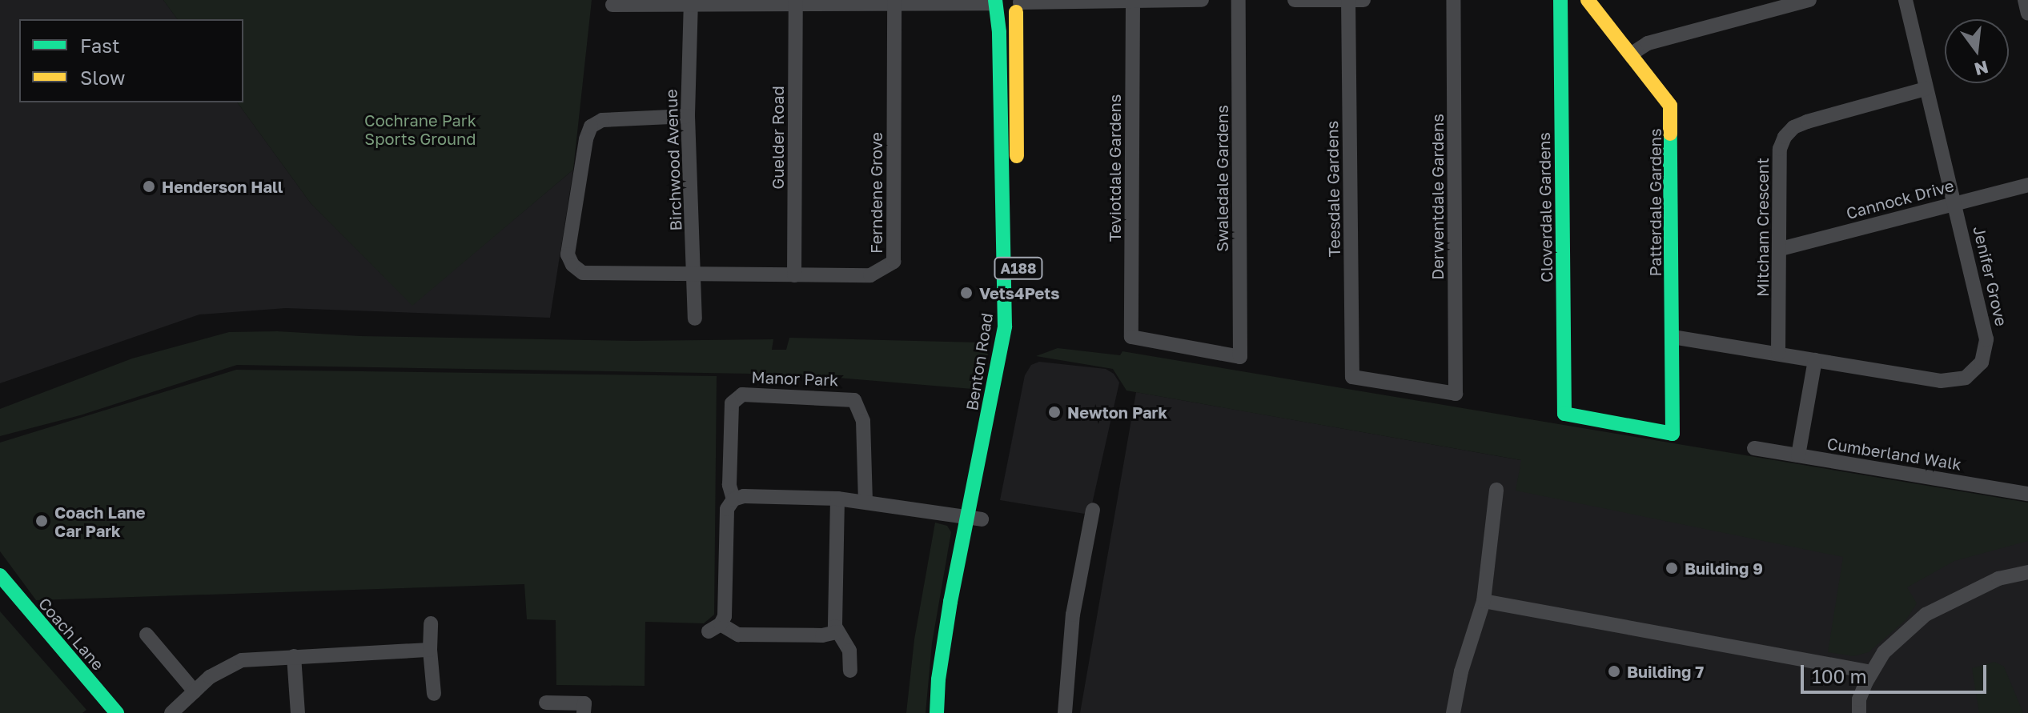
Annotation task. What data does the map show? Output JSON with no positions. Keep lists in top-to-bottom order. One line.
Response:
{"streets":{"main road":["Patterdale Gardens","Cloverdale Gardens","A188","Benton Road","Coach Lane"],"street":["Guelder Road","Birchwood Avenue","Teviotdale Gardens","Swaledale Gardens","Teesdale Gardens","Ferndene Grove","Derwentdale Gardens","Cannock Drive","Mitcham Crescent","Jenifer Grove","Manor Park","Cumberland Walk"]},"crossings":[["Guelder Road","Ferndene Grove"],["Birchwood Avenue","Ferndene Grove"],["Teviotdale Gardens","Swaledale Gardens"],["Teesdale Gardens","Derwentdale Gardens"],["Cannock Drive","Mitcham Crescent"],["Cannock Drive","Jenifer Grove"],["Patterdale Gardens","Cloverdale Gardens"],["Patterdale Gardens","Jenifer Grove"],["Mitcham Crescent","Jenifer Grove"]],"parks":["Cochrane Park Sports Ground"],"places":["Henderson Hall","Vets4Pets","Newton Park","Coach Lane Car Park","Building 9","Building 7"],"legend":["Fast","Slow"],"scale_bar":"100 m","north":"bottom"}
